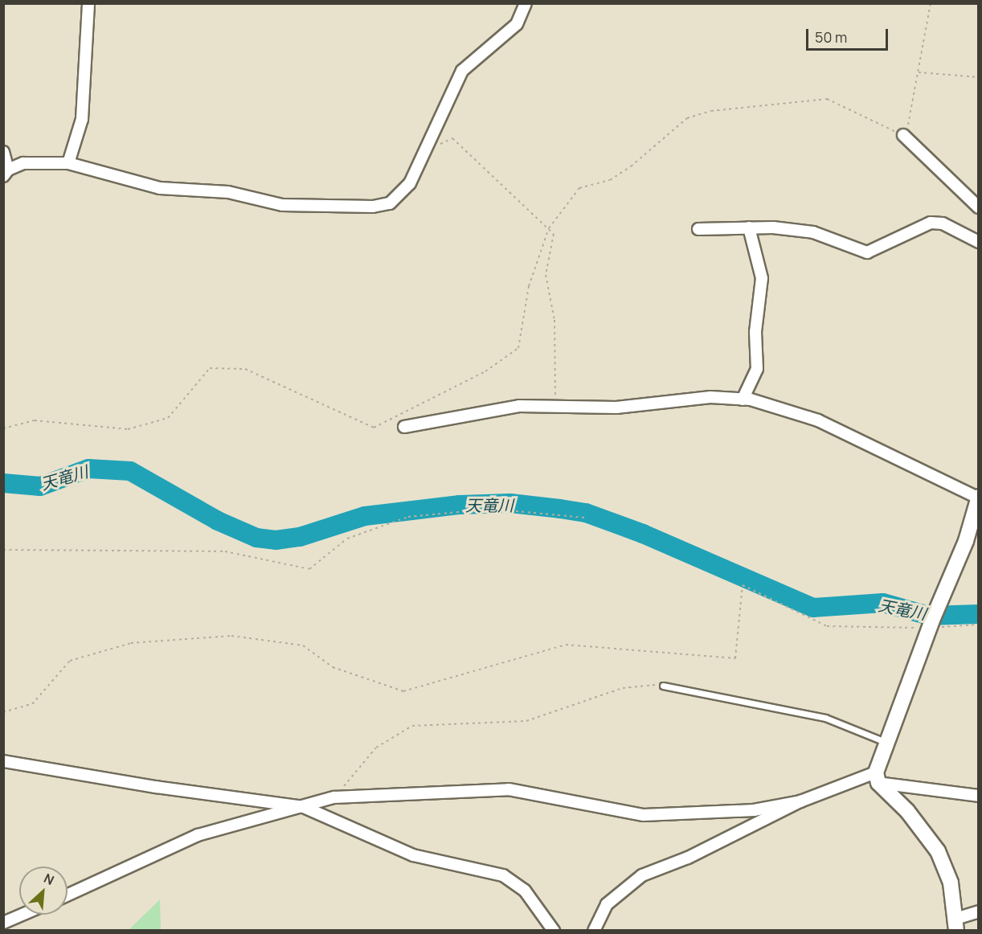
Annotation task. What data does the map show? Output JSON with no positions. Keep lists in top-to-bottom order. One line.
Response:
{"water":["天竜川"],"scale_bar":"50 m","north":"top right"}
